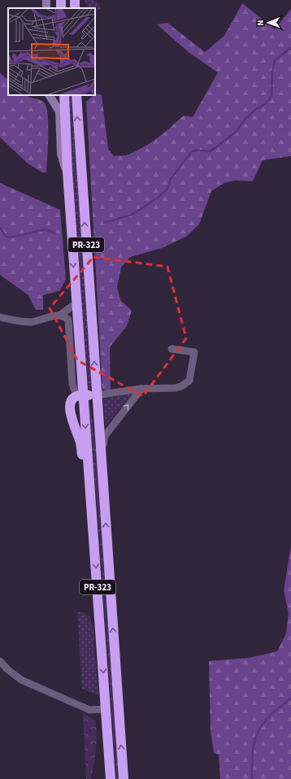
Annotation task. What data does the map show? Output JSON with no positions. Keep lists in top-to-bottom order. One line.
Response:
{"streets":{"highway":["PR-323"]},"north":"left"}
